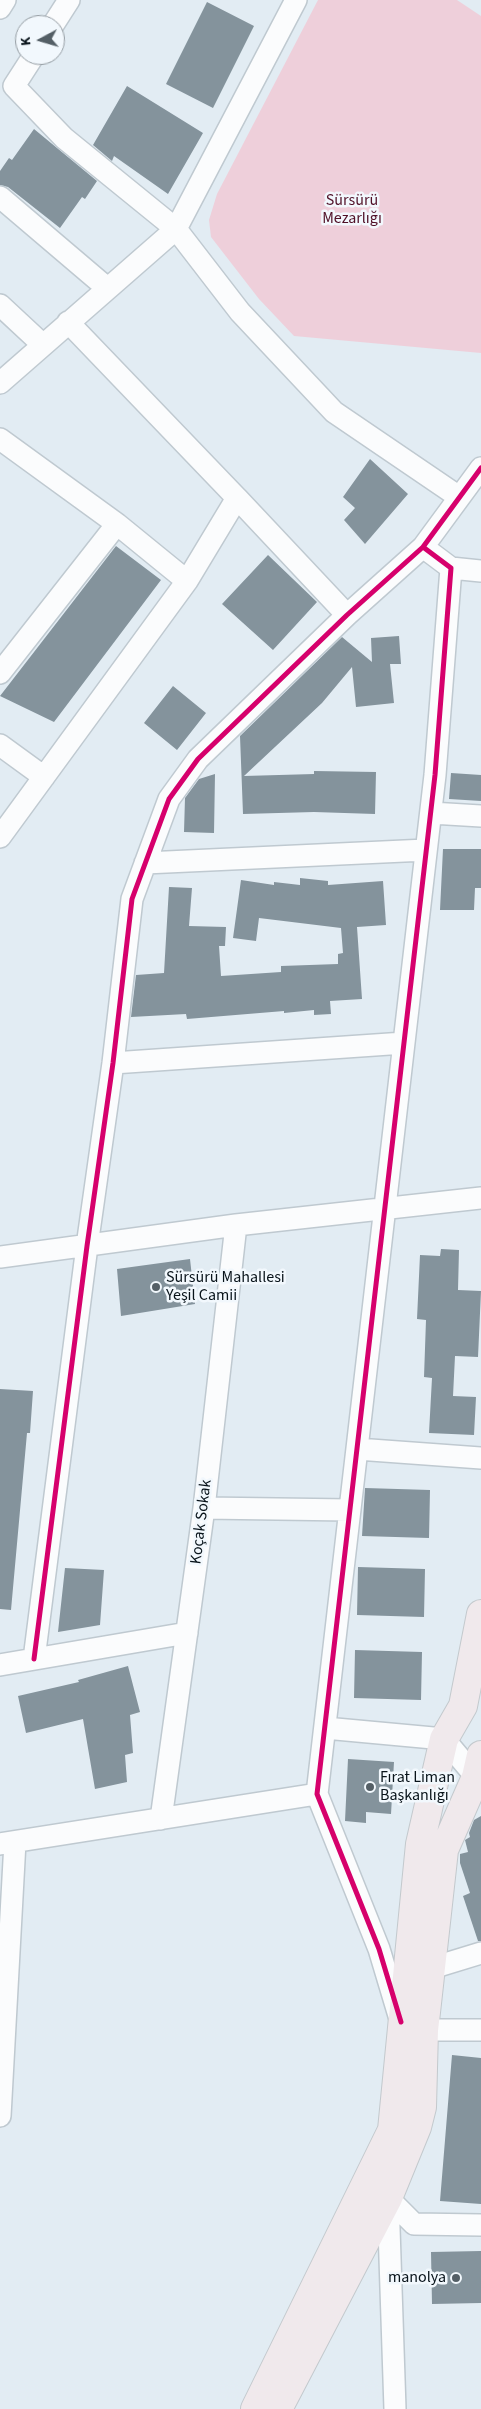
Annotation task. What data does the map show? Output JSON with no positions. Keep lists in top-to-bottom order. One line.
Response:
{"streets":{"street":["Koçak Sokak"]},"parks":["Sürsürü Mezarlığı"],"places":["Sürsürü Mahallesi Yeşil Camii","Fırat Liman Başkanlığı","manolya"],"north":"left"}
